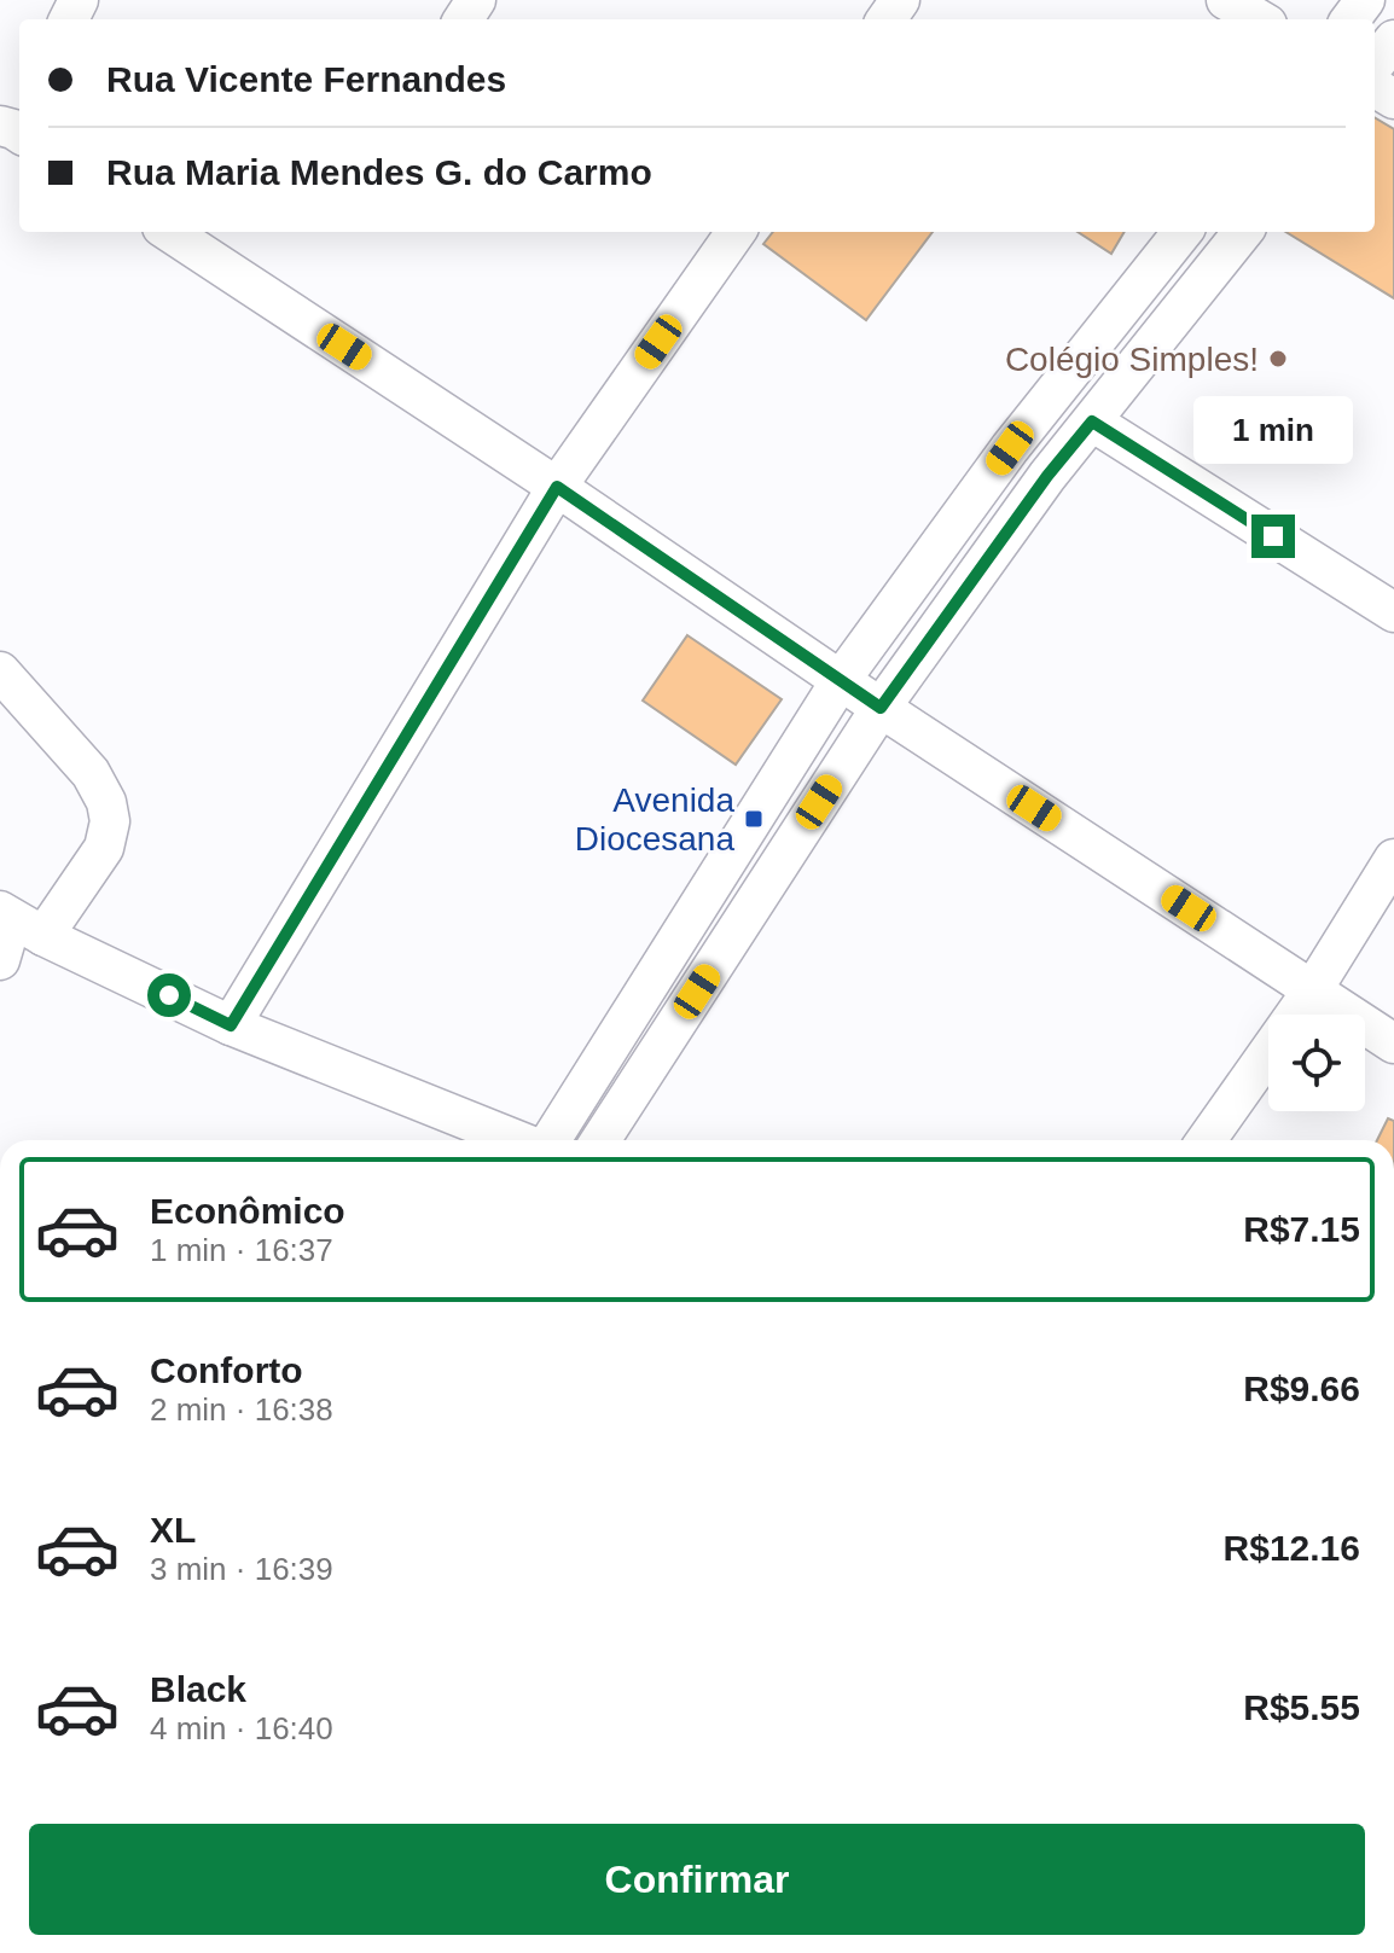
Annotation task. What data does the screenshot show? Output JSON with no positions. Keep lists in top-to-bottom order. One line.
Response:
{"places":{"other":["Colégio Simples!"],"transit":["Avenida Diocesana"]},"page":{"banner":["Rua Vicente Fernandes","Rua Maria Mendes G. do Carmo"],"bubble":"1 min","list":[{"name":"Econômico","note":"1 min · 16:37","value":"R$7.15"},{"name":"Conforto","note":"2 min · 16:38","value":"R$9.66"},{"name":"XL","note":"3 min · 16:39","value":"R$12.16"},{"name":"Black","note":"4 min · 16:40","value":"R$5.55"}],"buttons":"Confirmar"}}
